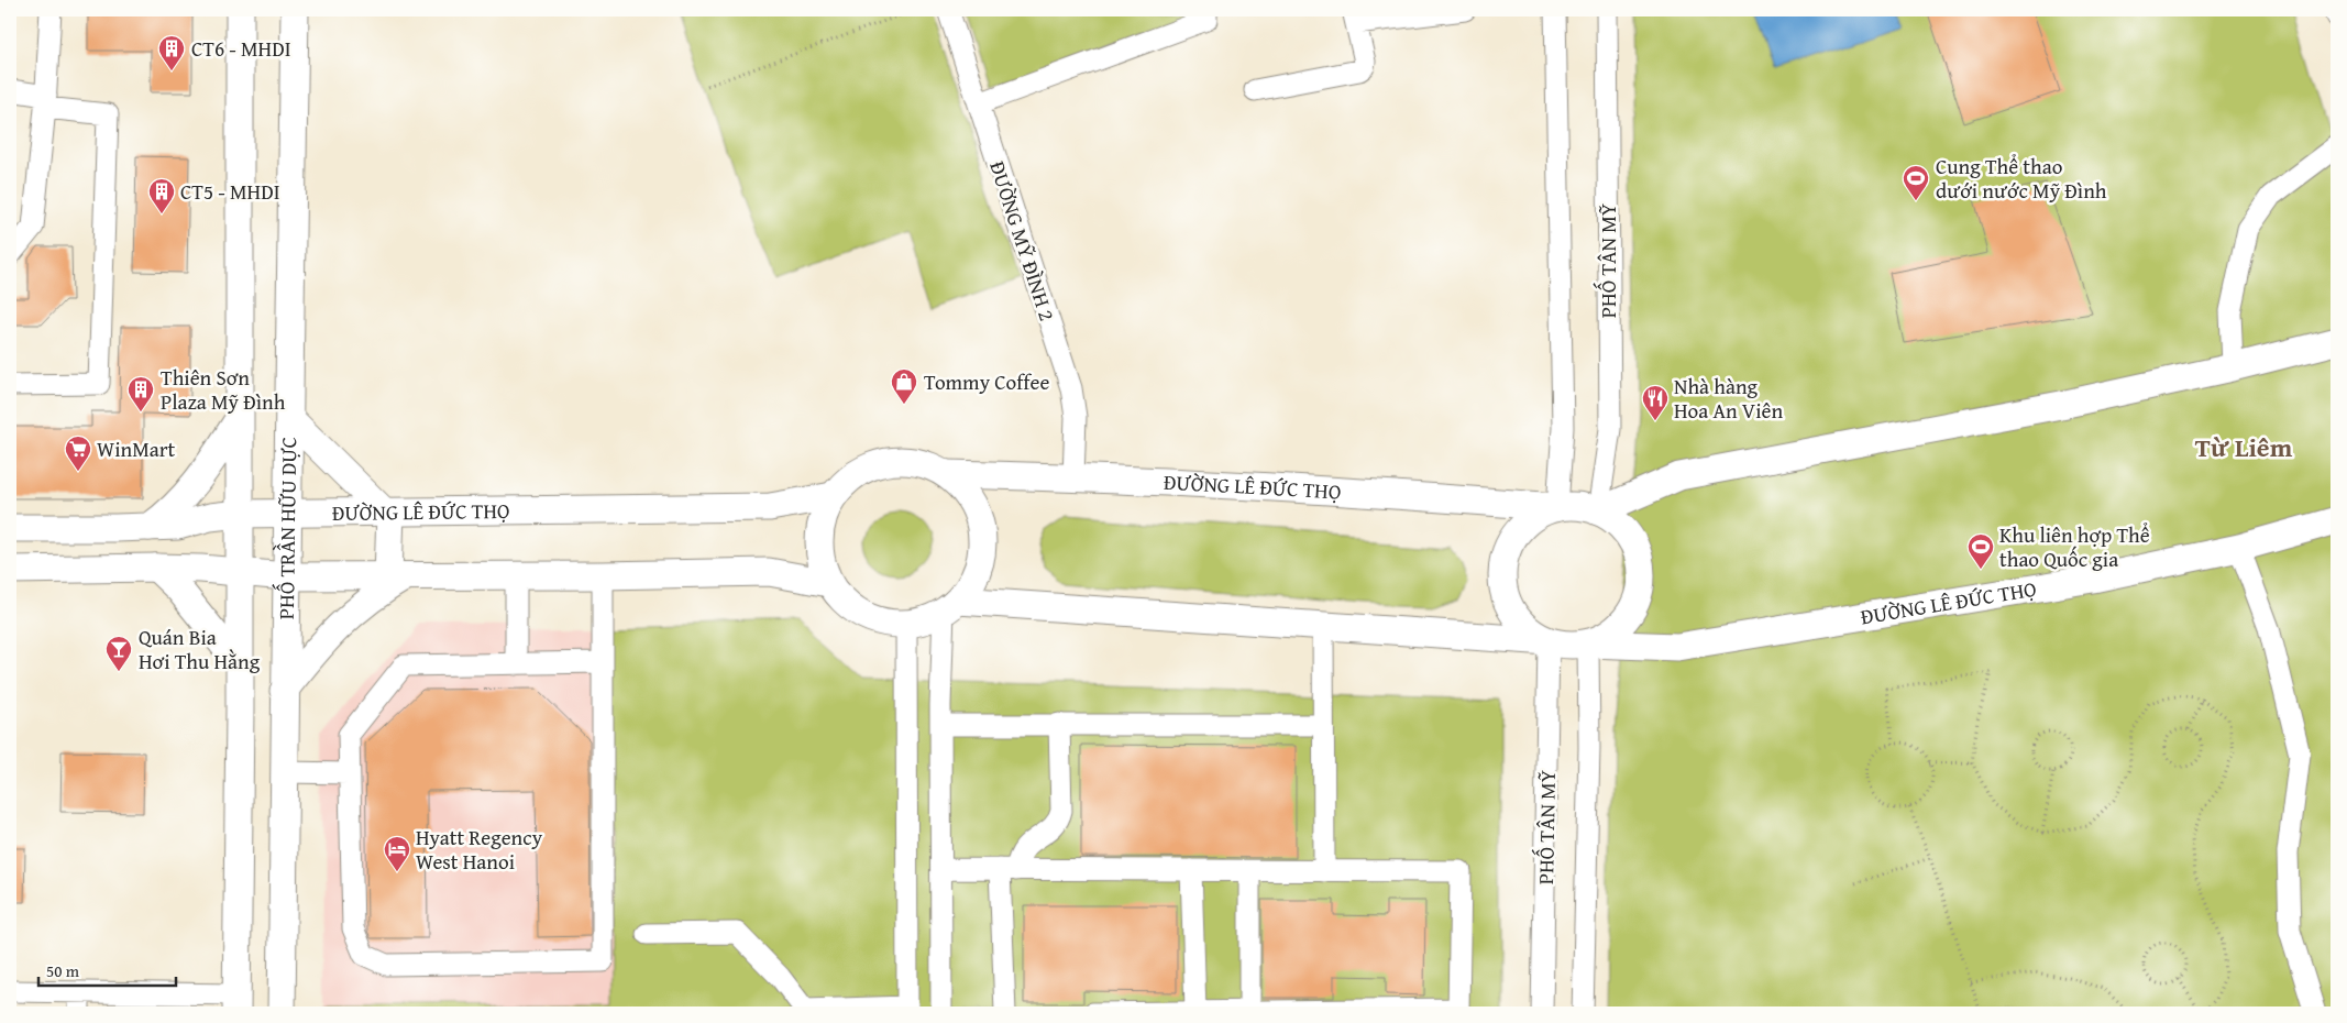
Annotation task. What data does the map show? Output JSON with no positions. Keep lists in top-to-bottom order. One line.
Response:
{"streets":{"main road":["ĐƯỜNG LÊ ĐỨC THỌ","PHỐ TRẦN HỮU DỰC"],"street":["ĐƯỜNG MỸ ĐÌNH 2","PHỐ TÂN MỸ"]},"crossings":[["ĐƯỜNG MỸ ĐÌNH 2","ĐƯỜNG LÊ ĐỨC THỌ"],["PHỐ TÂN MỸ","ĐƯỜNG LÊ ĐỨC THỌ"],["ĐƯỜNG LÊ ĐỨC THỌ","PHỐ TRẦN HỮU DỰC"]],"districts":["Từ Liêm"],"places":{"building":["CT6 - MHDI","CT5 - MHDI","Thiên Sơn Plaza Mỹ Đình"],"sports":["Cung Thể thao dưới nước Mỹ Đình","Khu liên hợp Thể thao Quốc gia"],"shop":["Tommy Coffee"],"restaurant":["Nhà hàng Hoa An Viên"],"supermarket":["WinMart"],"bar":["Quán Bia Hơi Thu Hằng"],"hotel":["Hyatt Regency West Hanoi"]},"scale_bar":"50 m"}
